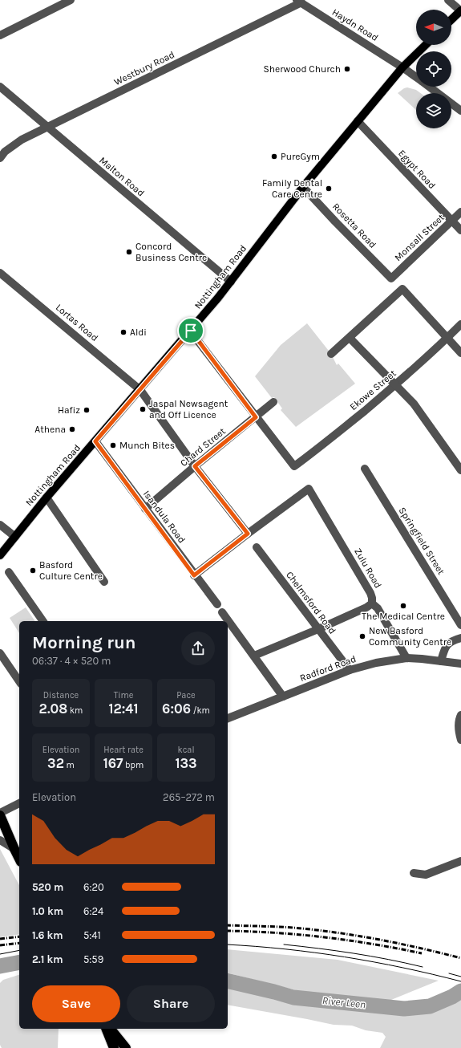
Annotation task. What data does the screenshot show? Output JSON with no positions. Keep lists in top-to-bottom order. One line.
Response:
{"streets":{"main road":["Nottingham Road"],"street":["Haydn Road","Westbury Road","Egypt Road","Malton Road","Rosetta Road","Monsall Street","Lortas Road","Ekowe Street","Chard Street","Isandula Road","Springfield Street","Zulu Road","Chelmsford Road","Radford Road"]},"crossings":[["Haydn Road","Westbury Road"],["Haydn Road","Nottingham Road"],["Westbury Road","Malton Road"],["Egypt Road","Monsall Street"],["Egypt Road","Nottingham Road"],["Malton Road","Nottingham Road"],["Rosetta Road","Monsall Street"],["Rosetta Road","Nottingham Road"],["Nottingham Road","Lortas Road"],["Nottingham Road","Isandula Road"],["Ekowe Street","Chard Street"],["Chard Street","Isandula Road"],["Zulu Road","Radford Road"],["Chelmsford Road","Radford Road"]],"water":["River Leen"],"places":["Sherwood Church","PureGym","Family Dental Care Centre","Concord Business Centre","Aldi","Jaspal Newsagent and Off Licence","Hafiz","Athena","Munch Bites","Basford Culture Centre","The Medical Centre","New Basford Community Centre"],"north":"left","page":{"heading":["Morning run","06:37 · 4 × 520 m"],"stats":[["Distance","2.08 km"],["Time","12:41"],["Pace","6:06 /km"],["Elevation","32 m"],["Heart rate","167 bpm"],["kcal","133"]],"chart":["Elevation","265–272 m"],"list":[{"name":"520 m","note":"6:20"},{"name":"1.0 km","note":"6:24"},{"name":"1.6 km","note":"5:41"},{"name":"2.1 km","note":"5:59"}],"buttons":["Save","Share"]}}
